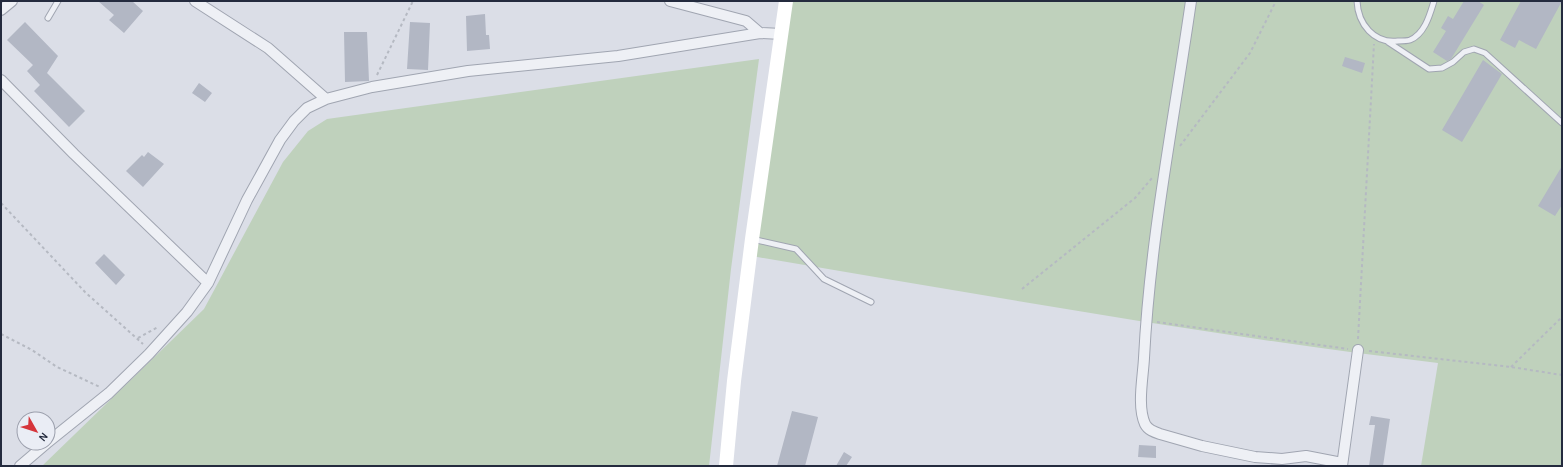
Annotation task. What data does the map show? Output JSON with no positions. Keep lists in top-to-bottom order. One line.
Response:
{"north":"bottom right"}
